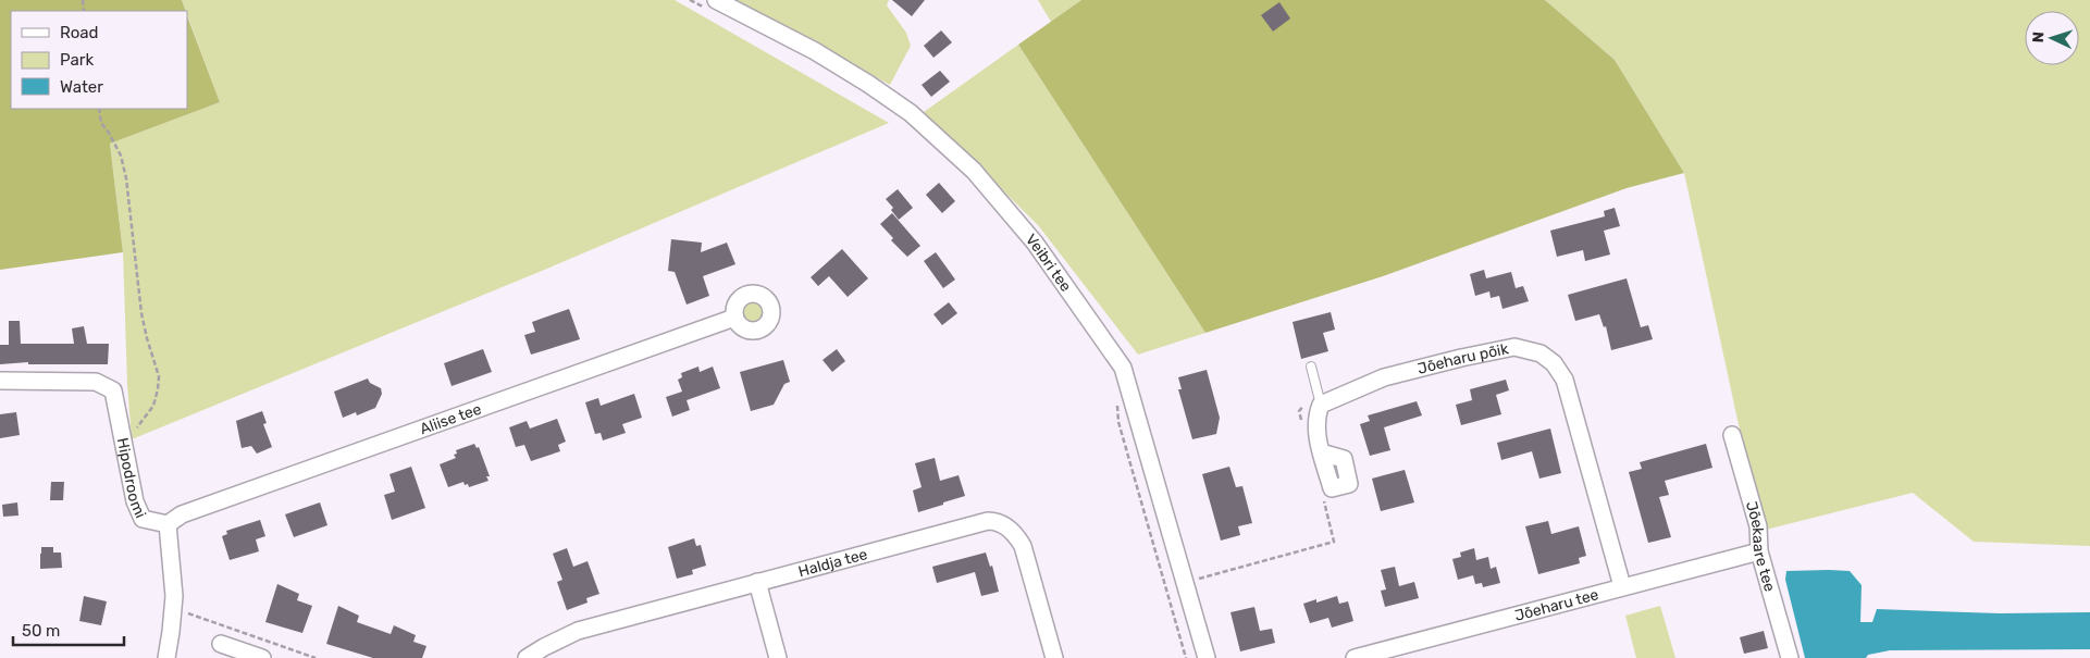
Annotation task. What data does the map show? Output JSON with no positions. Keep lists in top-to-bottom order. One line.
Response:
{"streets":{"street":["Veibri tee","Jõeharu põik","Aliise tee","Hipodroomi","Jõekaare tee","Haldja tee","Jõeharu tee"]},"crossings":[["Jõeharu põik","Jõeharu tee"],["Aliise tee","Hipodroomi"],["Jõekaare tee","Jõeharu tee"]],"legend":["Road","Park","Water"],"scale_bar":"50 m","north":"left"}
